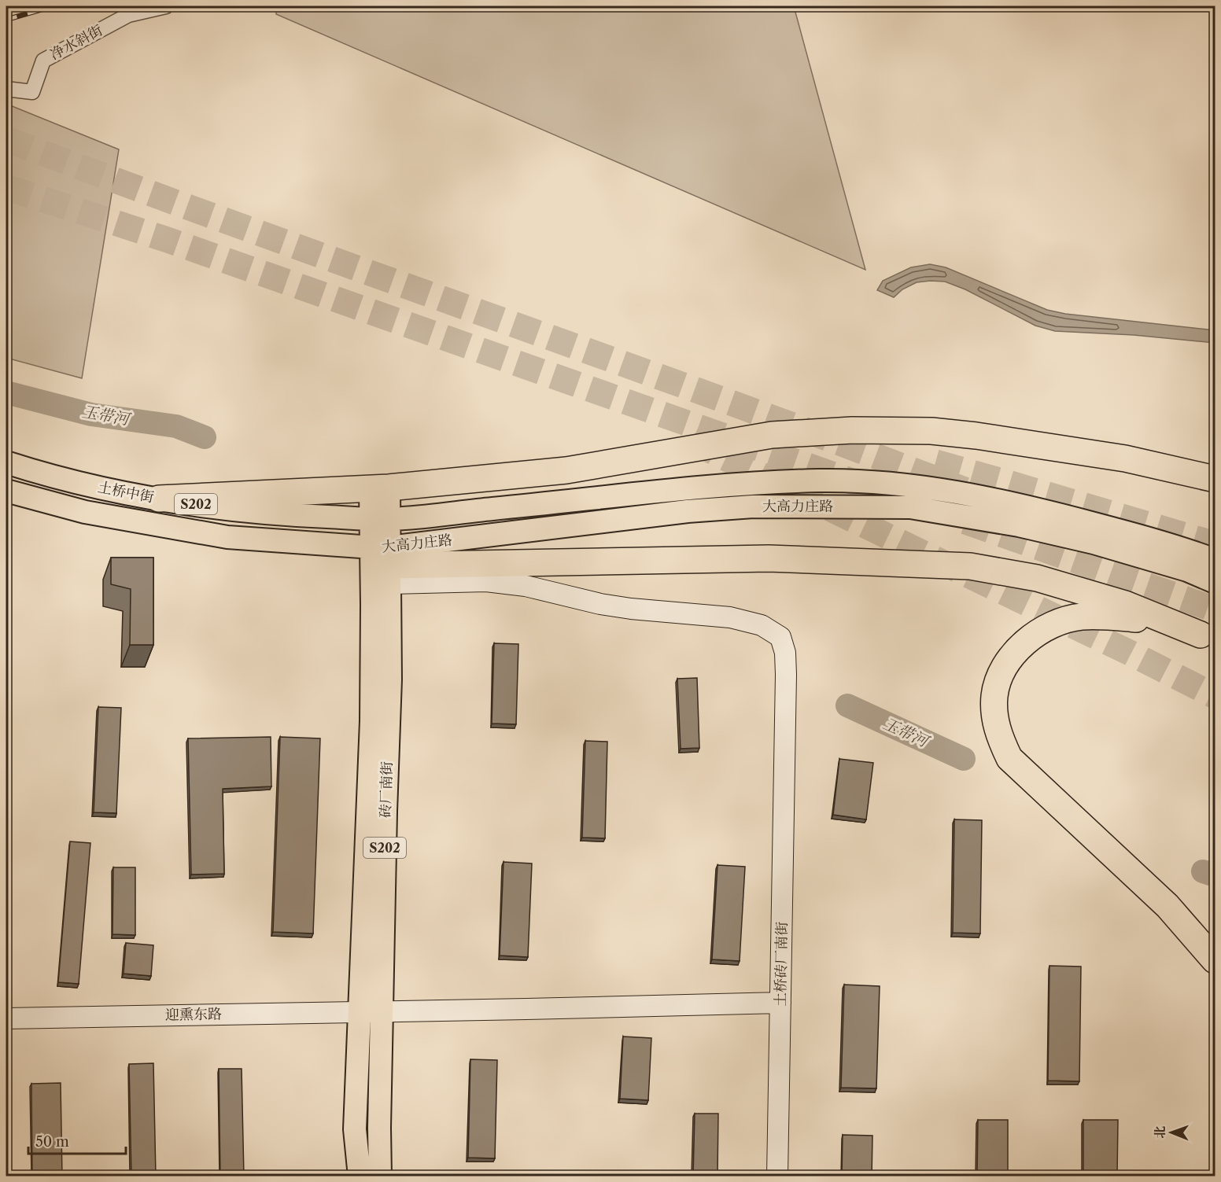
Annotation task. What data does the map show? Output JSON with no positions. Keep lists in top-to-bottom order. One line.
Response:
{"streets":{"main road":["土桥中街","S202","大高力庄路","砖厂南街"],"street":["净水斜街","土桥砖厂南街","迎熏东路"]},"crossings":[["土桥中街","大高力庄路"],["土桥中街","砖厂南街"],["大高力庄路","砖厂南街"],["大高力庄路","土桥砖厂南街"],["砖厂南街","土桥砖厂南街"],["砖厂南街","迎熏东路"],["土桥砖厂南街","迎熏东路"]],"water":["玉带河"],"scale_bar":"50 m","north":"left"}
